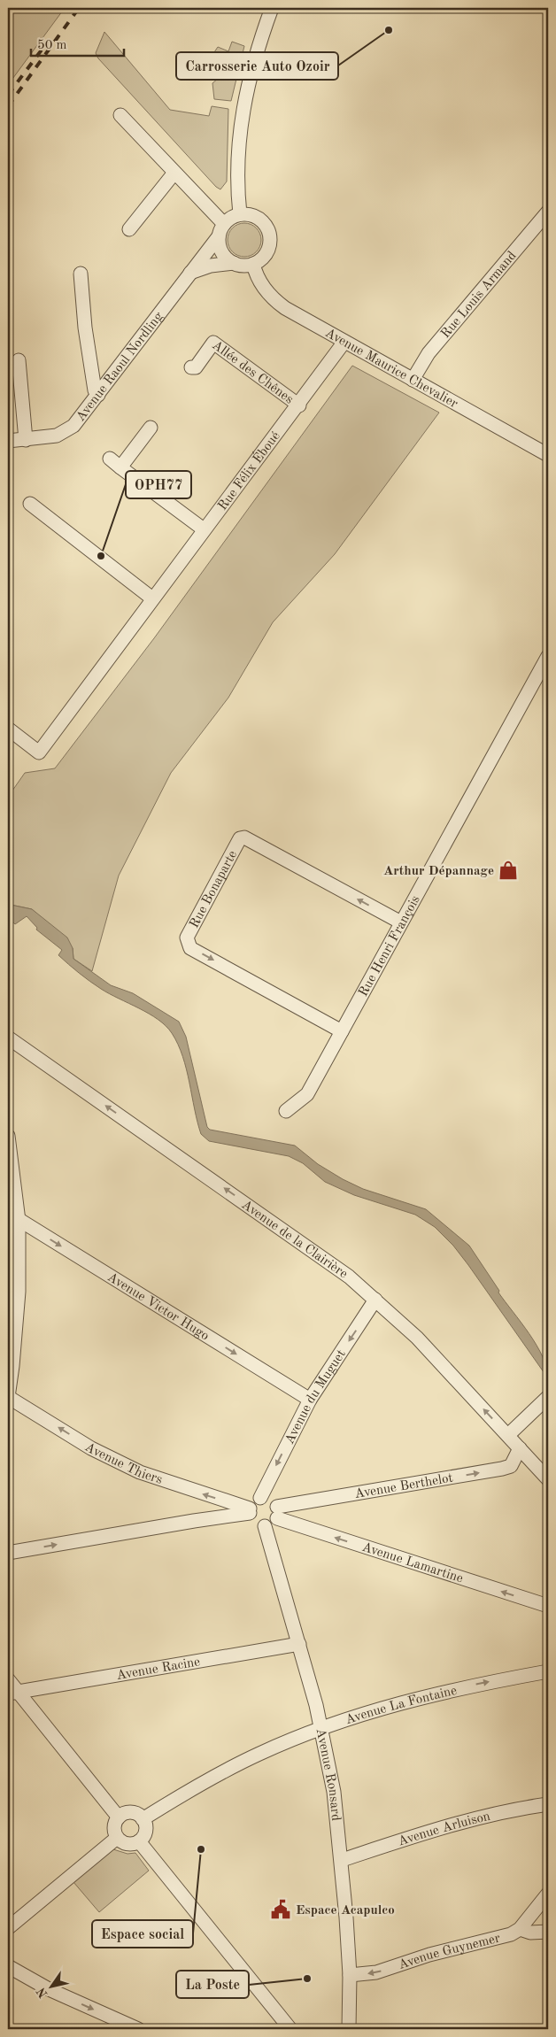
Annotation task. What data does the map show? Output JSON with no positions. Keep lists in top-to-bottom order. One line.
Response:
{"streets":{"street":["Rue Louis Armand","Avenue Raoul Nordling","Avenue Maurice Chevalier","Allée des Chênes","Rue Félix Éboué","Rue Bonaparte","Rue Henri François","Avenue de la Clairière","Avenue Victor Hugo","Avenue du Muguet","Avenue Thiers","Avenue Berthelot","Avenue Lamartine","Avenue Racine","Avenue La Fontaine","Avenue Ronsard","Avenue Arluison","Avenue Guynemer"]},"crossings":[["Rue Louis Armand","Avenue Maurice Chevalier"],["Avenue Raoul Nordling","Avenue Maurice Chevalier"],["Avenue Maurice Chevalier","Rue Félix Éboué"],["Allée des Chênes","Rue Félix Éboué"],["Rue Bonaparte","Rue Henri François"],["Avenue de la Clairière","Avenue du Muguet"],["Avenue de la Clairière","Avenue Berthelot"],["Avenue Victor Hugo","Avenue du Muguet"],["Avenue du Muguet","Avenue Thiers"],["Avenue du Muguet","Avenue Berthelot"],["Avenue du Muguet","Avenue Lamartine"],["Avenue du Muguet","Avenue Ronsard"],["Avenue Thiers","Avenue Berthelot"],["Avenue Thiers","Avenue Lamartine"],["Avenue Thiers","Avenue Ronsard"],["Avenue Berthelot","Avenue Lamartine"],["Avenue Berthelot","Avenue Ronsard"],["Avenue Lamartine","Avenue Ronsard"],["Avenue Racine","Avenue Ronsard"],["Avenue La Fontaine","Avenue Ronsard"],["Avenue Ronsard","Avenue Arluison"],["Avenue Ronsard","Avenue Guynemer"]],"one_way":["Avenue de la Clairière","Avenue Victor Hugo","Avenue du Muguet","Avenue Thiers","Avenue Berthelot","Avenue Lamartine","Avenue La Fontaine","Avenue Guynemer"],"places":{"other":["Carrosserie Auto Ozoir","OPH77","Espace social","La Poste"],"shop":["Arthur Dépannage"],"public building":["Espace Acapulco"]},"scale_bar":"50 m","north":"bottom left"}
